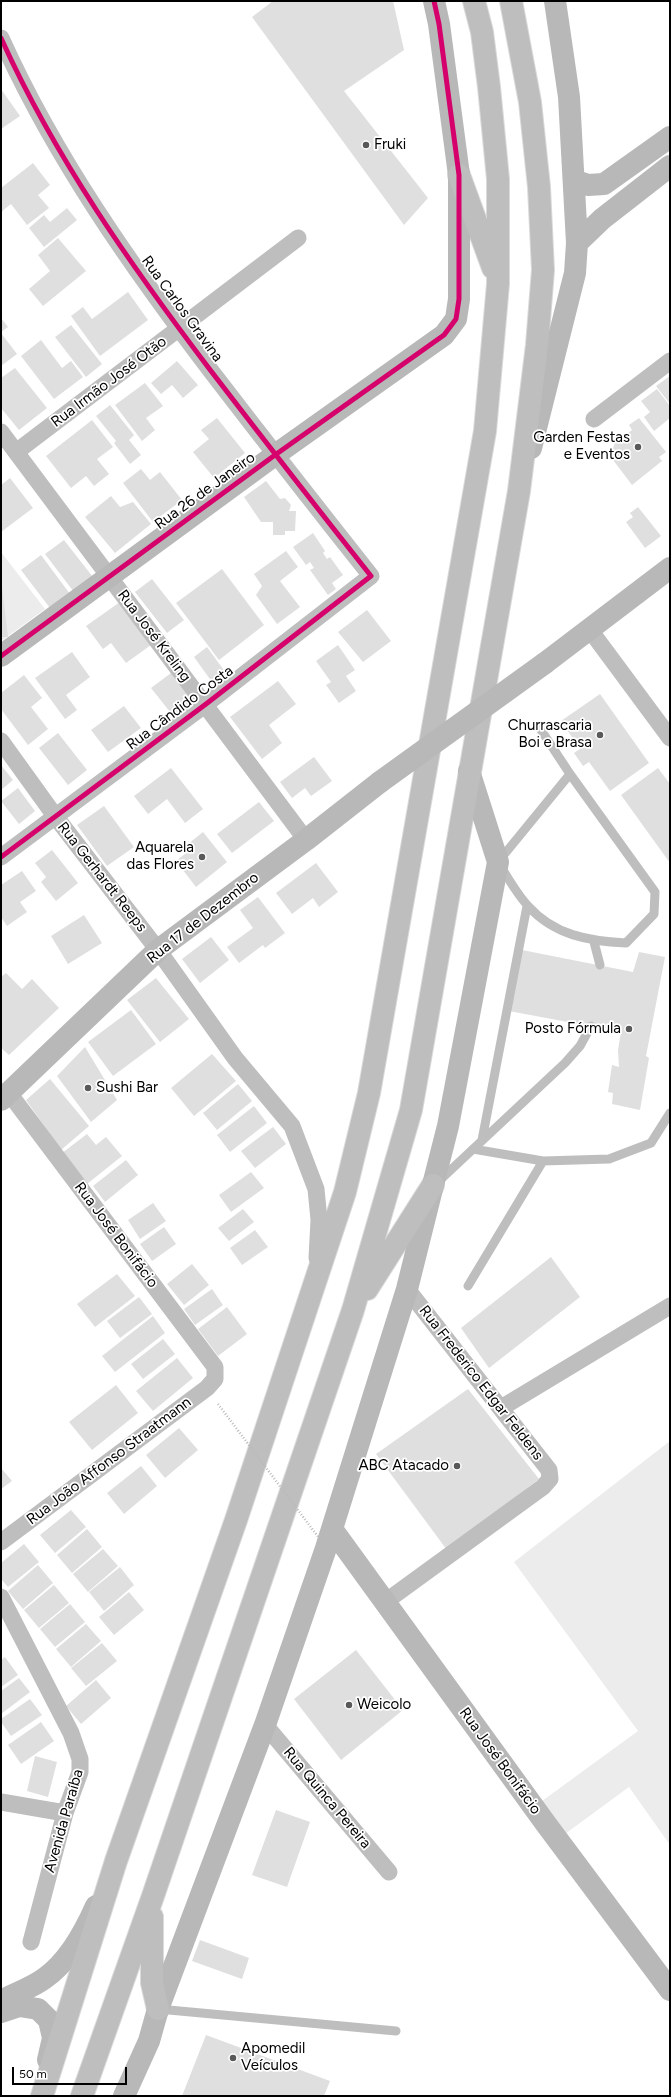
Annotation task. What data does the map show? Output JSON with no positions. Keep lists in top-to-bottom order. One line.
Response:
{"streets":{"main road":["Rua 26 de Janeiro","Rua 17 de Dezembro","Rua José Bonifácio"],"street":["Rua Carlos Gravina","Rua Irmão José Otão","Rua José Kreling","Rua Cândido Costa","Rua Gerhardt Reeps","Rua Frederico Edgar Feldens","Rua João Affonso Straatmann","Rua Quinca Pereira","Avenida Paraíba"]},"crossings":[["Rua Carlos Gravina","Rua Irmão José Otão"],["Rua Carlos Gravina","Rua 26 de Janeiro"],["Rua Carlos Gravina","Rua Cândido Costa"],["Rua Irmão José Otão","Rua José Kreling"],["Rua 26 de Janeiro","Rua José Kreling"],["Rua José Kreling","Rua Cândido Costa"],["Rua José Kreling","Rua 17 de Dezembro"],["Rua Cândido Costa","Rua Gerhardt Reeps"],["Rua Gerhardt Reeps","Rua 17 de Dezembro"],["Rua 17 de Dezembro","Rua José Bonifácio"],["Rua José Bonifácio","Rua Frederico Edgar Feldens"],["Rua José Bonifácio","Rua João Affonso Straatmann"]],"places":["Fruki","Garden Festas e Eventos","Churrascaria Boi e Brasa","Aquarela das Flores","Posto Fórmula","Sushi Bar","ABC Atacado","Weicolo","Apomedil Veículos"],"scale_bar":"50 m"}
